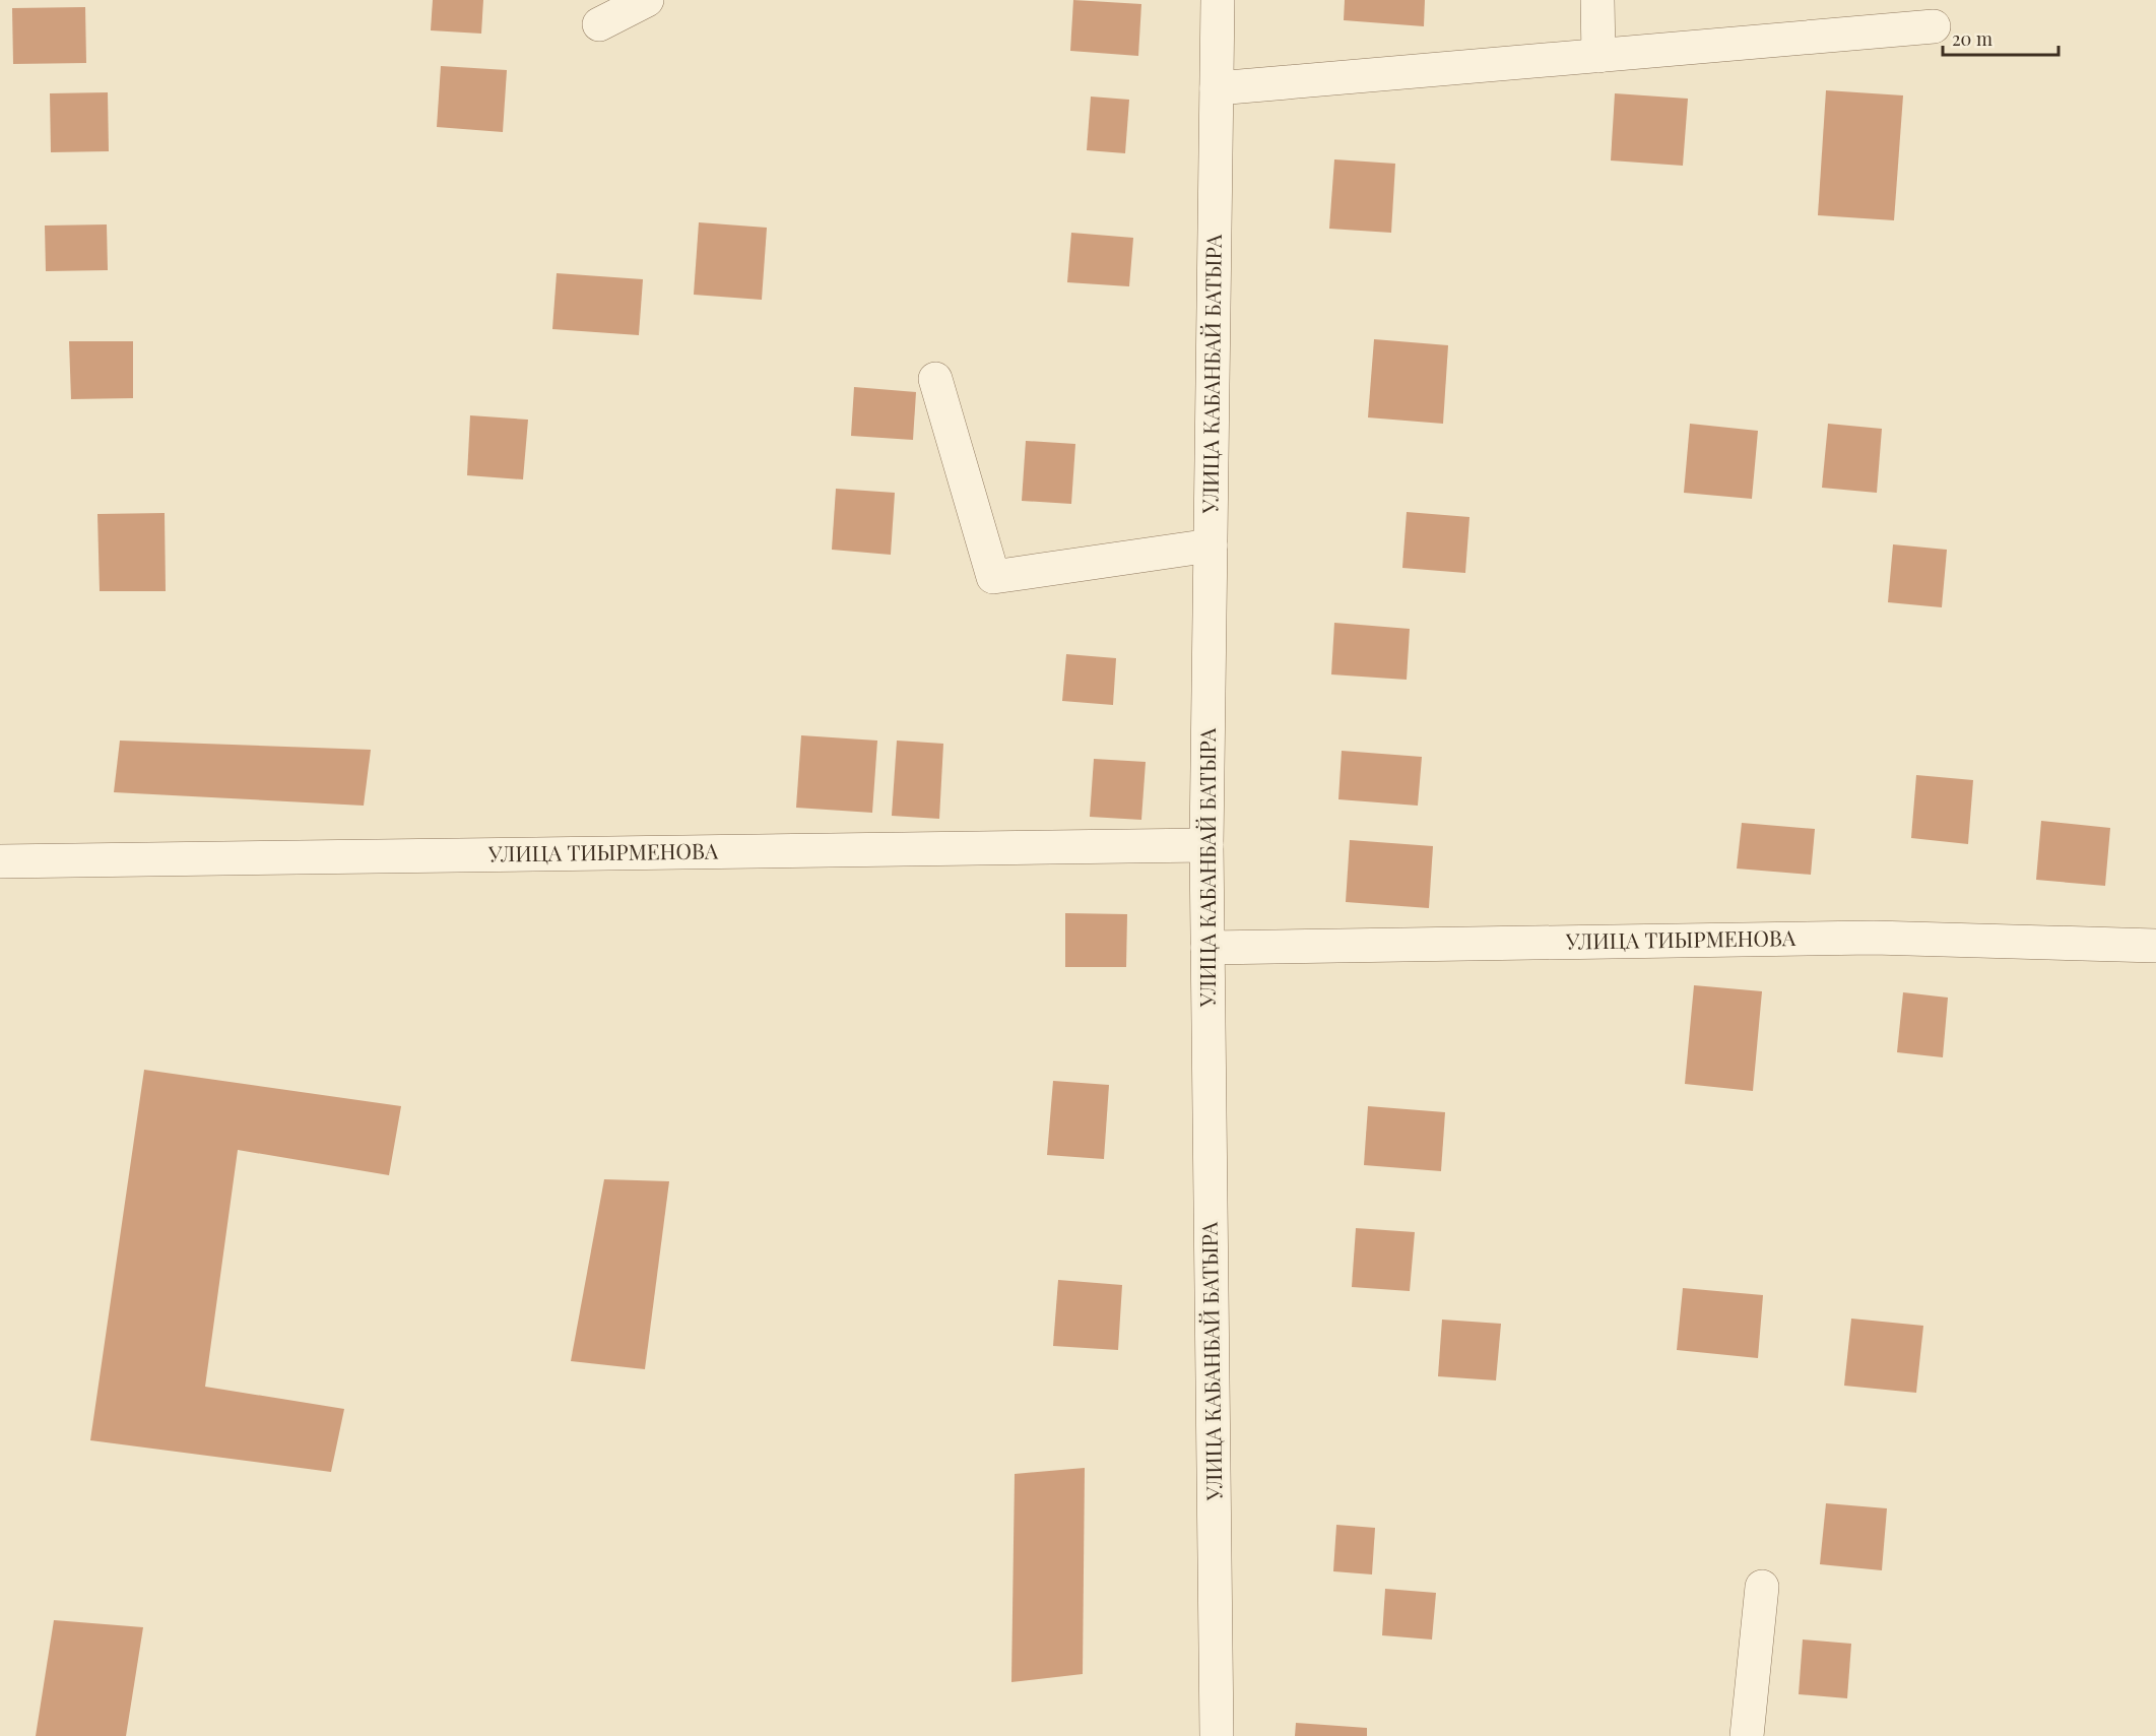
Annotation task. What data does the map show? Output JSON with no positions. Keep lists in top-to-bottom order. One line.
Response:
{"streets":{"street":["УЛИЦА КАБАНБАЙ БАТЫРА","УЛИЦА ТИЫРМЕНОВА"]},"crossings":[["УЛИЦА КАБАНБАЙ БАТЫРА","УЛИЦА ТИЫРМЕНОВА"]],"scale_bar":"20 m"}
